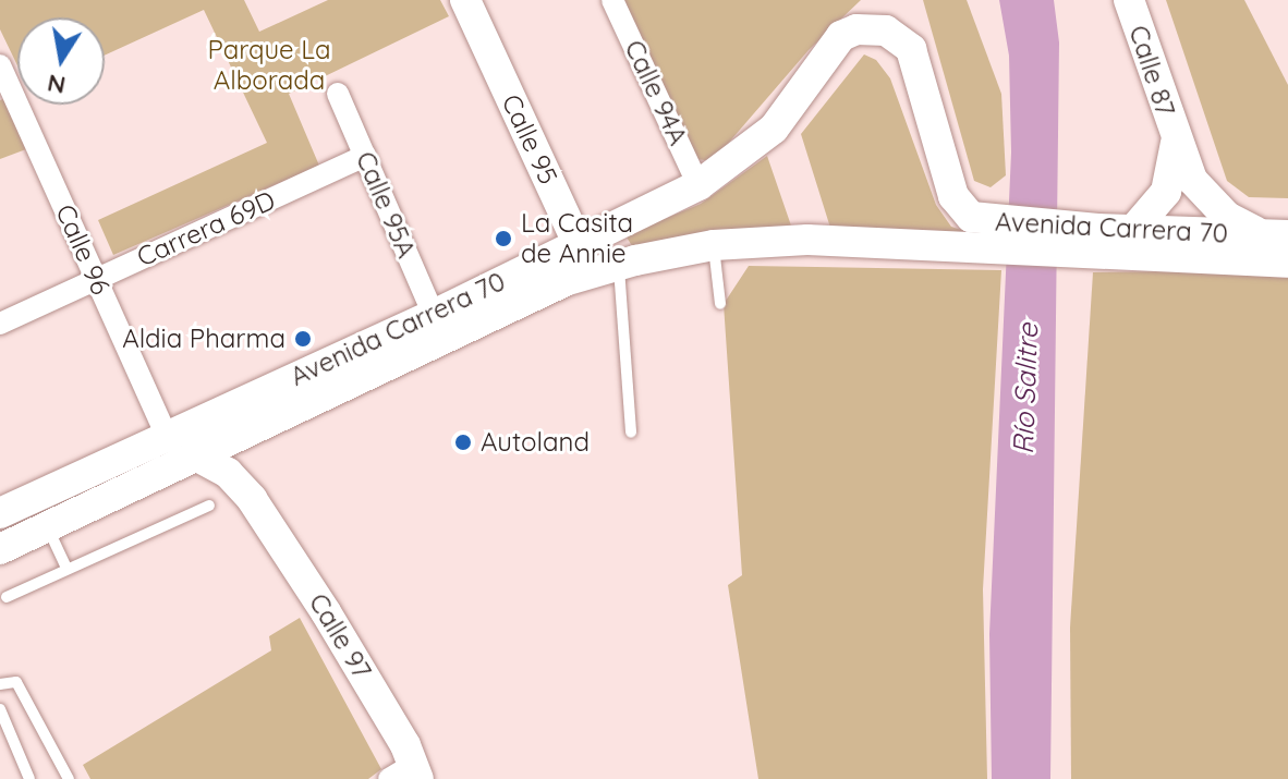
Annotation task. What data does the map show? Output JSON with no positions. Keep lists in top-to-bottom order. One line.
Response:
{"streets":{"street":["Calle 87","Calle 94A","Calle 95","Calle 95A","Avenida Carrera 70","Carrera 69D","Calle 96","Calle 97"]},"crossings":[["Calle 87","Avenida Carrera 70"],["Calle 94A","Avenida Carrera 70"],["Calle 95","Avenida Carrera 70"],["Calle 95A","Avenida Carrera 70"],["Calle 95A","Carrera 69D"],["Avenida Carrera 70","Calle 96"],["Avenida Carrera 70","Calle 97"],["Carrera 69D","Calle 96"]],"water":["Río Salitre"],"parks":["Parque La Alborada"],"places":["La Casita de Annie","Aldia Pharma","Autoland"],"north":"bottom"}
